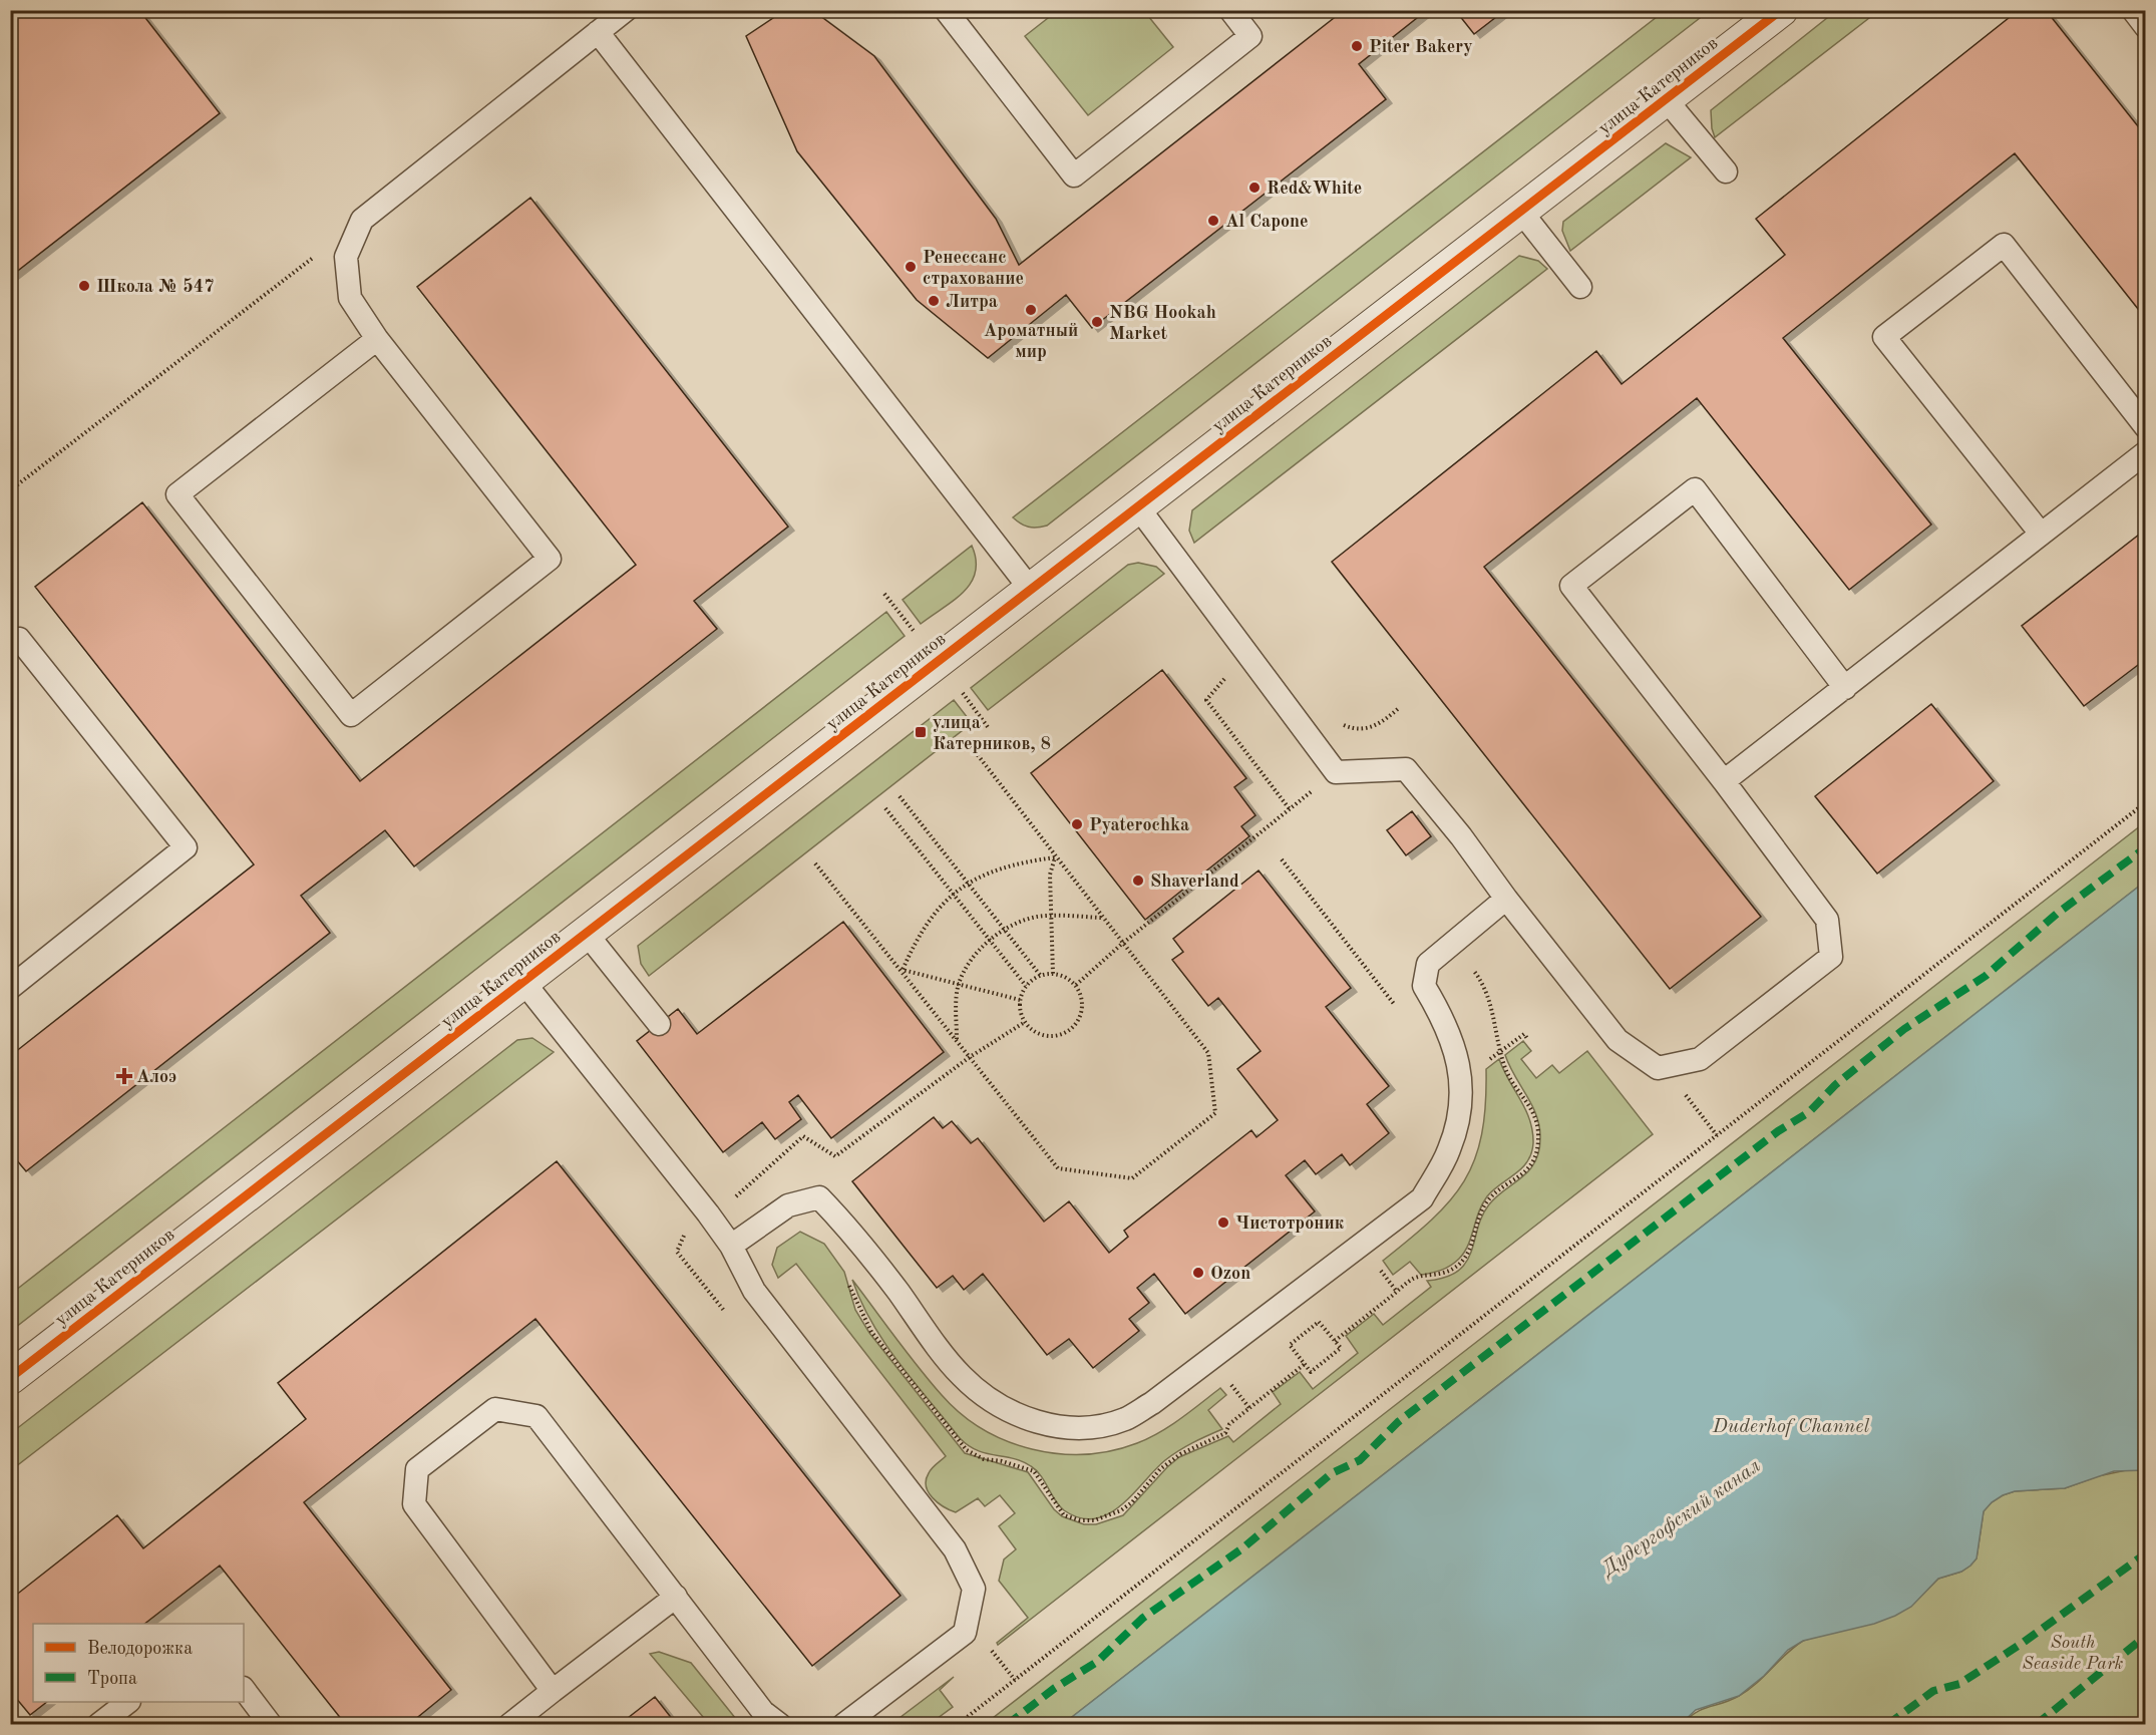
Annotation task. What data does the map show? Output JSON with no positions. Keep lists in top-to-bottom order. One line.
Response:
{"streets":{"street":["улица Катерников"]},"water":["Duderhof Channel","Дудергофский канал"],"parks":["South Seaside Park"],"places":{"other":["Piter Bakery","Red&White","Al Capone","Ренессанс страхование","Школа № 547","Литра","Ароматный мир","NBG Hookah Market","Pyaterochka","Shaverland","Чистотроник","Ozon"],"transit":["улица Катерников, 8"],"health":["Алоэ"]},"legend":["Велодорожка","Тропа"]}
